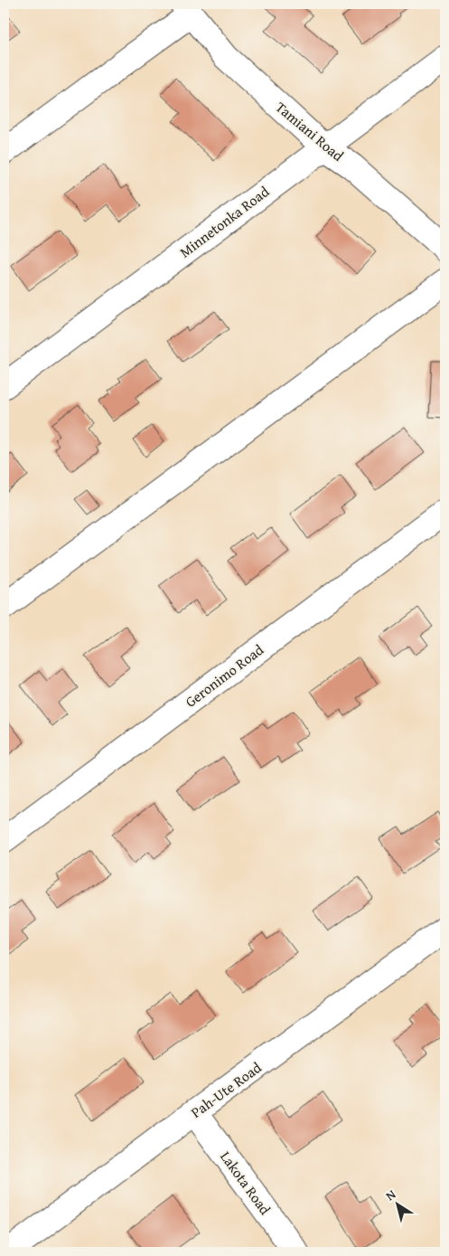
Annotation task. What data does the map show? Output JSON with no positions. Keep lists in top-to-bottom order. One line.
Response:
{"streets":{"street":["Tamiani Road","Minnetonka Road","Geronimo Road","Pah-Ute Road","Lakota Road"]},"crossings":[["Tamiani Road","Minnetonka Road"],["Pah-Ute Road","Lakota Road"]],"north":"top left"}
